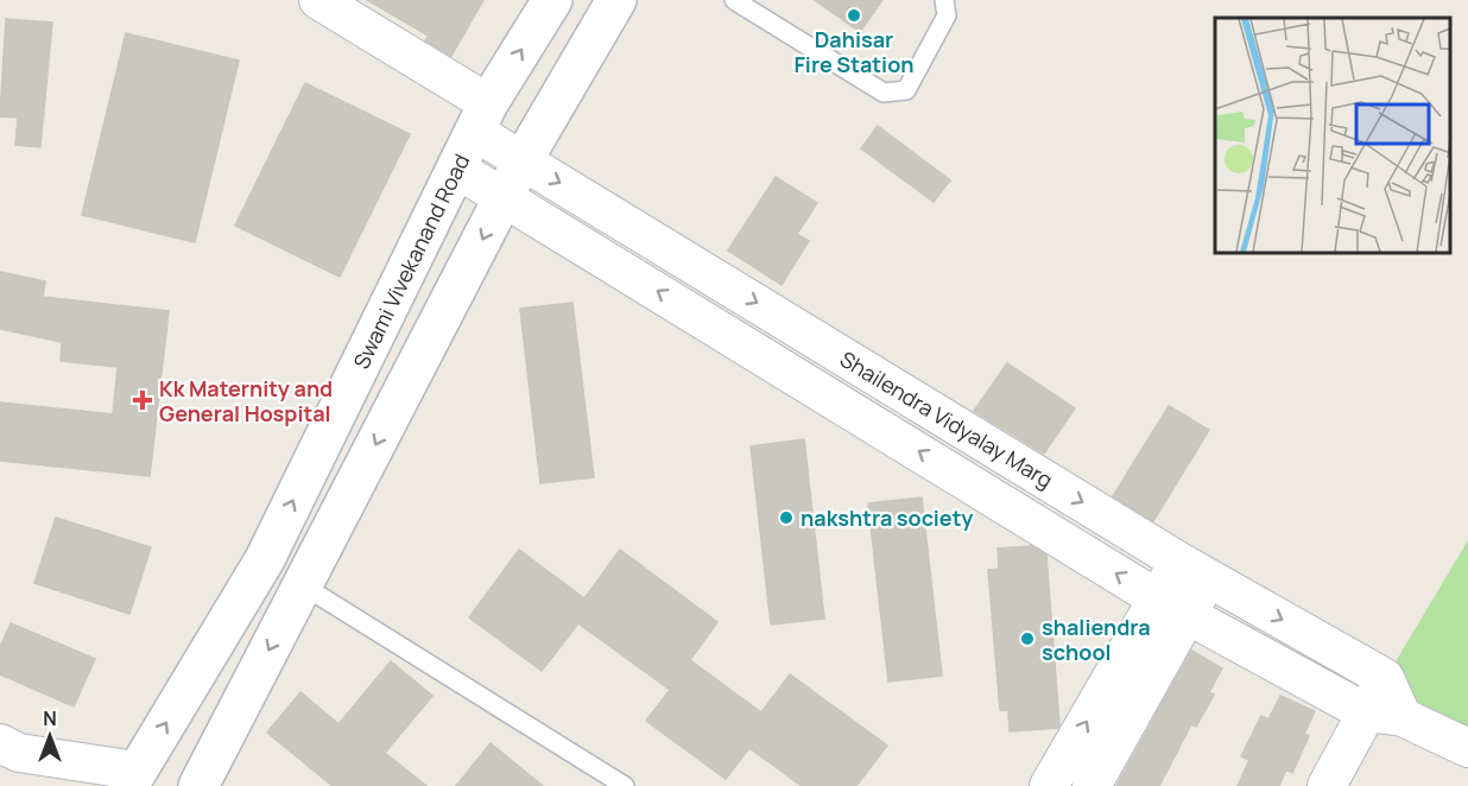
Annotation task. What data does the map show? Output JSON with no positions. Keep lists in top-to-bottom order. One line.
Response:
{"streets":{"main road":["Swami Vivekanand Road"],"street":["Shailendra Vidyalay Marg"]},"crossings":[["Swami Vivekanand Road","Shailendra Vidyalay Marg"]],"places":{"other":["Dahisar Fire Station","nakshtra society","shaliendra school"],"health":["Kk Maternity and General Hospital"]},"north":"top"}
